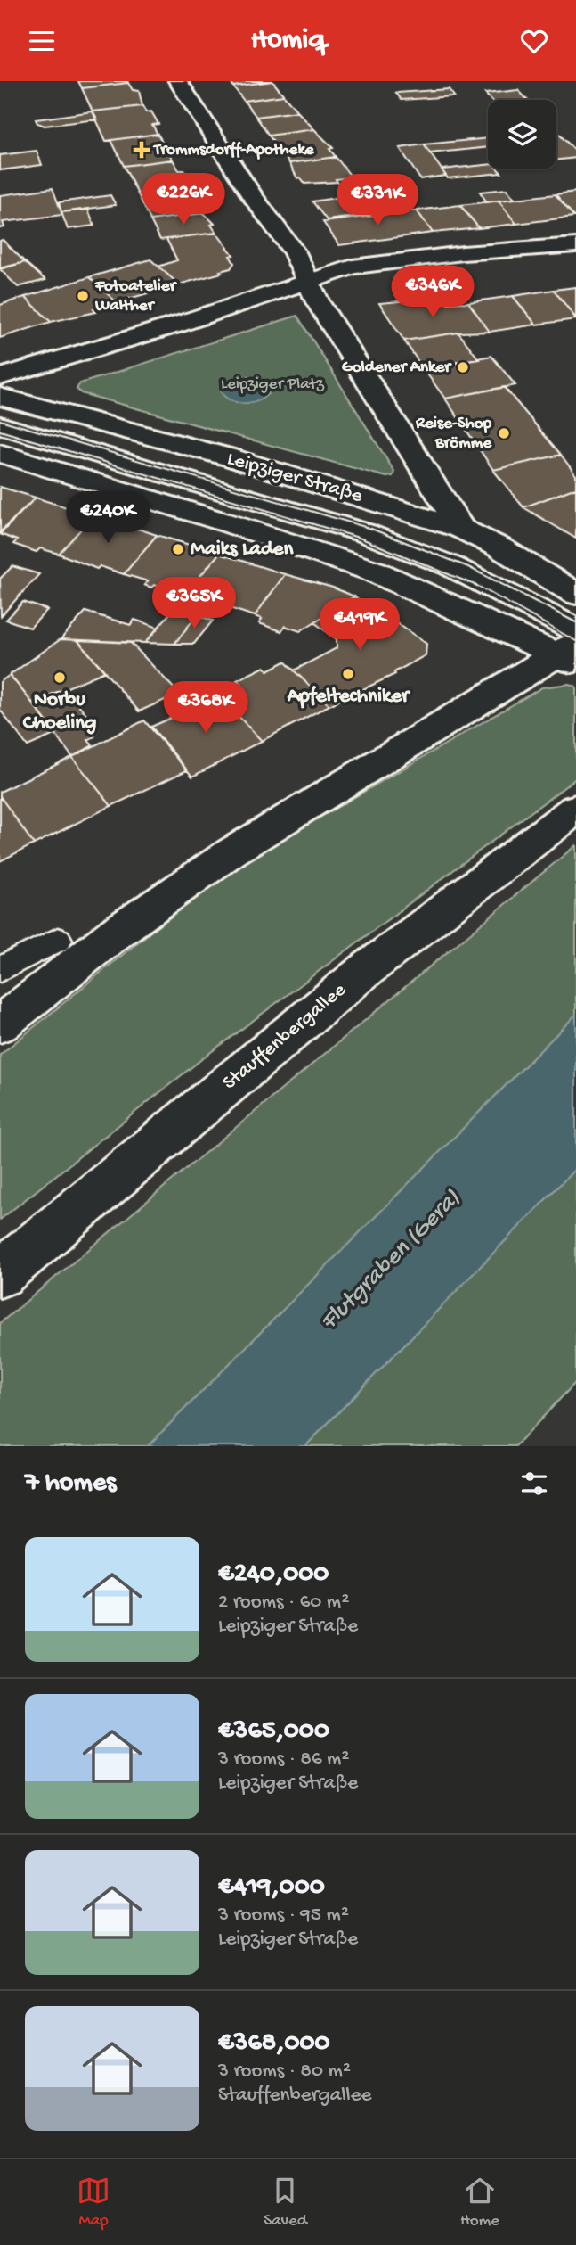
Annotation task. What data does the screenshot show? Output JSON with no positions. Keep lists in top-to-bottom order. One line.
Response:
{"streets":{"street":["Leipziger Straße","Stauffenbergallee"]},"water":["Flutgraben (Gera)"],"parks":["Leipziger Platz"],"places":{"health":["Trommsdorff-Apotheke"],"other":["Fotoatelier Walther","Goldener Anker","Reise-Shop Brömme","Maiks Laden","Apfeltechniker","Norbu Choeling"]},"page":{"header":"Homiq","price":["€226K","€331K","€346K","€240K","€365K","€419K","€368K"],"heading":"7 homes","list":[{"name":"€240,000","note":"2 rooms · 60 m² · Leipziger Straße"},{"name":"€365,000","note":"3 rooms · 86 m² · Leipziger Straße"},{"name":"€419,000","note":"3 rooms · 95 m² · Leipziger Straße"},{"name":"€368,000","note":"3 rooms · 80 m² · Stauffenbergallee"}],"tabs":["Map","Saved","Home"]}}
